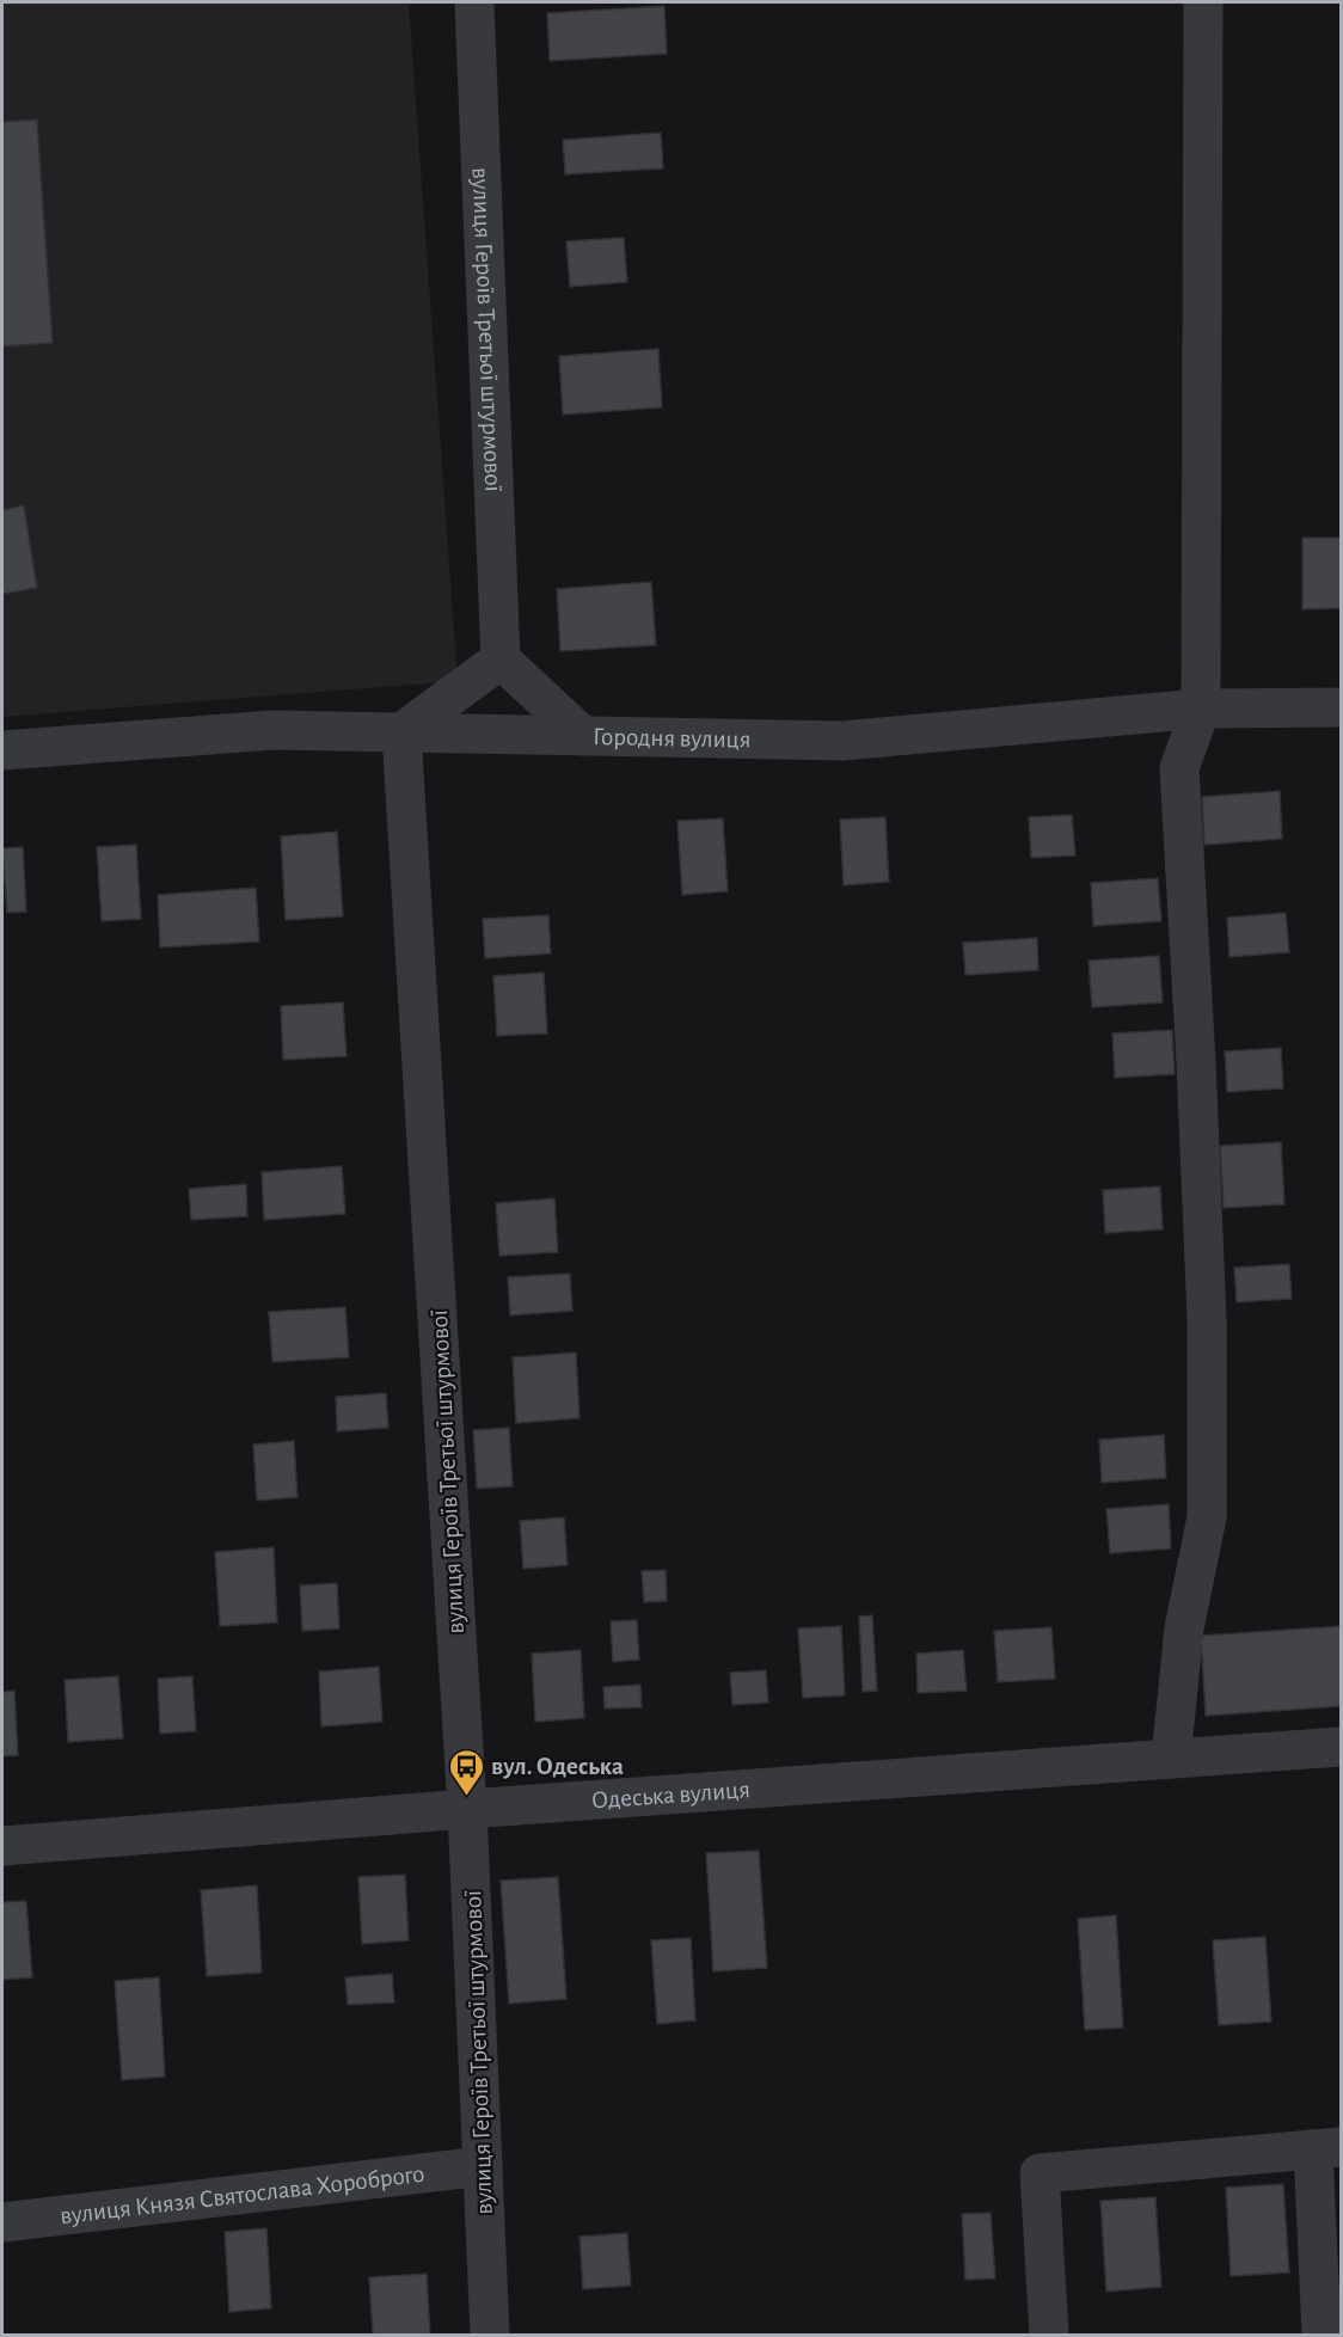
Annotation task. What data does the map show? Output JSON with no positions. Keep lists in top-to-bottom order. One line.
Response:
{"streets":{"street":["вулиця Героїв Третьої штурмової","Городня вулиця","Одеська вулиця","вулиця Князя Святослава Хороброго"]},"crossings":[["вулиця Героїв Третьої штурмової","Городня вулиця"],["вулиця Героїв Третьої штурмової","Одеська вулиця"],["вулиця Героїв Третьої штурмової","вулиця Князя Святослава Хороброго"]],"places":{"bus stop":["вул. Одеська"]}}
